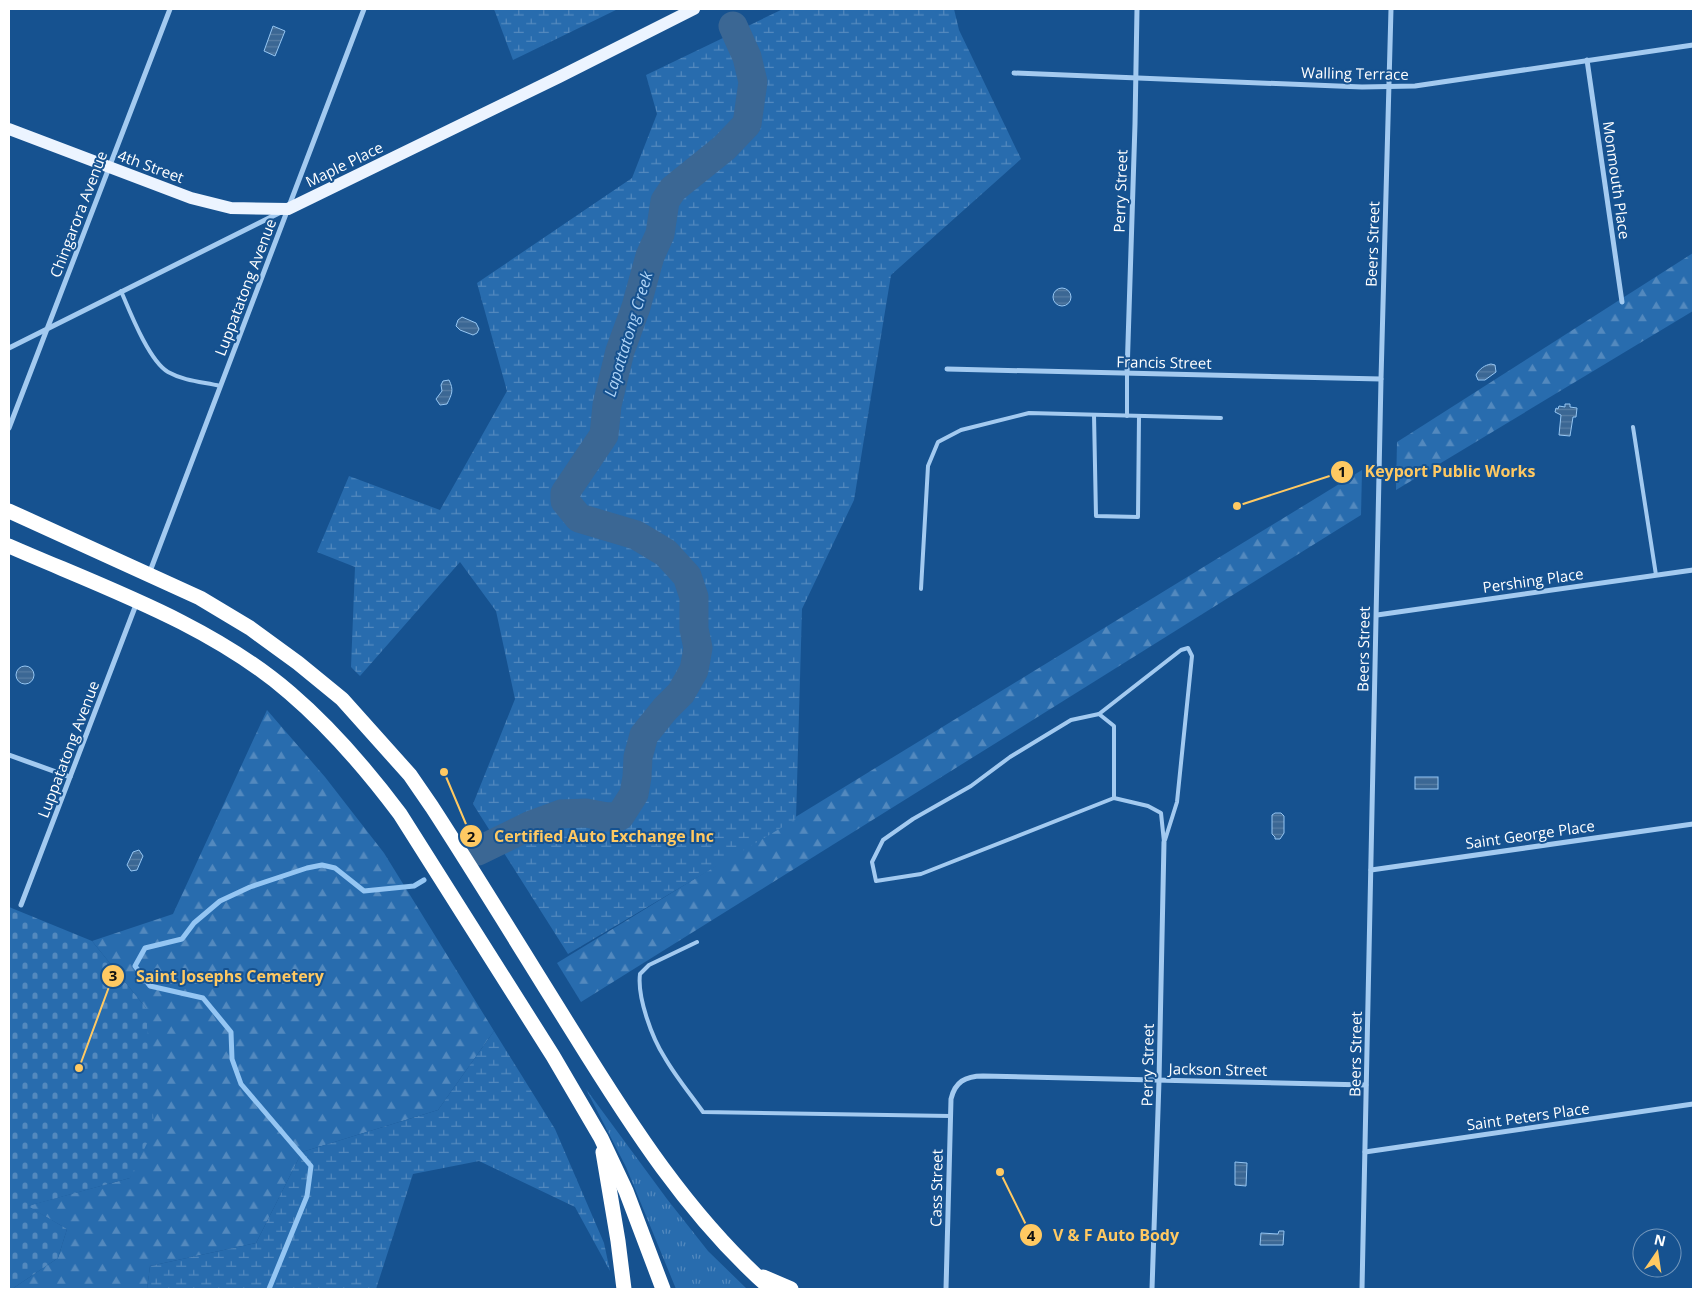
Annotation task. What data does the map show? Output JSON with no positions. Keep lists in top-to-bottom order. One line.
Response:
{"streets":{"main road":["Maple Place","4th Street"],"street":["Walling Terrace","Monmouth Place","Perry Street","Chingarora Avenue","Beers Street","Luppatatong Avenue","Francis Street","Pershing Place","Saint George Place","Jackson Street","Saint Peters Place","Cass Street"]},"crossings":[["Walling Terrace","Monmouth Place"],["Walling Terrace","Perry Street"],["Walling Terrace","Beers Street"],["Maple Place","4th Street"],["Maple Place","Chingarora Avenue"],["Maple Place","Luppatatong Avenue"],["4th Street","Chingarora Avenue"],["4th Street","Luppatatong Avenue"],["Perry Street","Francis Street"],["Perry Street","Jackson Street"],["Beers Street","Francis Street"],["Beers Street","Pershing Place"],["Beers Street","Saint George Place"],["Beers Street","Jackson Street"],["Beers Street","Saint Peters Place"],["Jackson Street","Cass Street"]],"water":["Lapattatong Creek"],"places":["Keyport Public Works","Certified Auto Exchange Inc","Saint Josephs Cemetery","V & F Auto Body"],"north":"top"}
